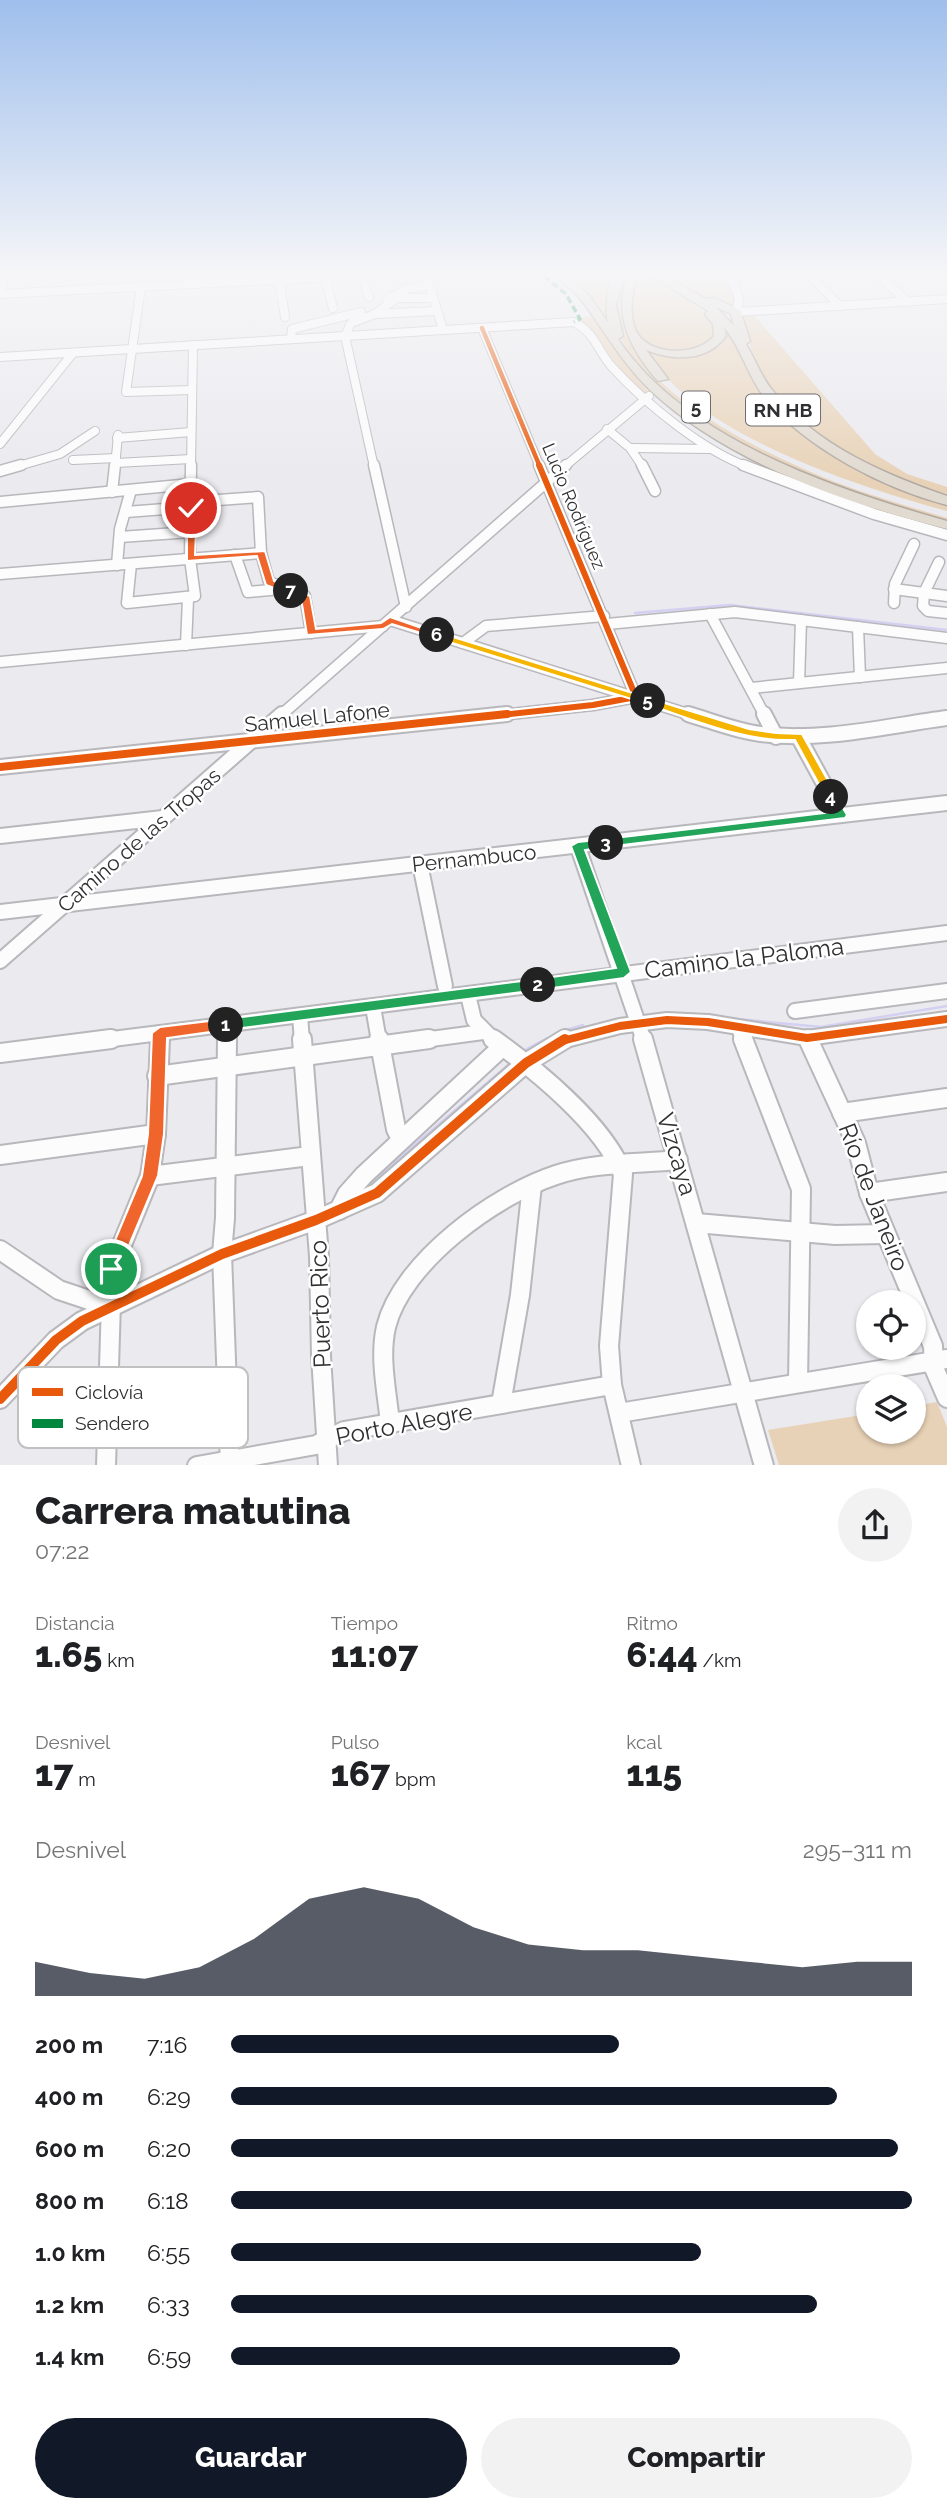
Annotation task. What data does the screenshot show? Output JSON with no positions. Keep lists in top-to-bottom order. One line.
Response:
{"streets":{"highway":["5","RN HB"],"street":["Lucio Rodríguez","Samuel Lafone","Camino de las Tropas","Pernambuco","Camino la Paloma","Vizcaya","Río de Janeiro","Puerto Rico","Porto Alegre"]},"crossings":[["RN HB","Camino de las Tropas"],["Lucio Rodríguez","Samuel Lafone"],["Lucio Rodríguez","Camino de las Tropas"],["Samuel Lafone","Camino de las Tropas"],["Camino de las Tropas","Pernambuco"],["Pernambuco","Vizcaya"],["Camino la Paloma","Vizcaya"],["Camino la Paloma","Puerto Rico"],["Puerto Rico","Porto Alegre"]],"legend":["Ciclovía","Sendero"],"page":{"pins":["7","6","5","4","3","2","1"],"heading":["Carrera matutina","07:22"],"stats":[["Distancia","1.65 km"],["Tiempo","11:07"],["Ritmo","6:44 /km"],["Desnivel","17 m"],["Pulso","167 bpm"],["kcal","115"]],"chart":["Desnivel","295–311 m"],"list":[{"name":"200 m","note":"7:16"},{"name":"400 m","note":"6:29"},{"name":"600 m","note":"6:20"},{"name":"800 m","note":"6:18"},{"name":"1.0 km","note":"6:55"},{"name":"1.2 km","note":"6:33"},{"name":"1.4 km","note":"6:59"}],"buttons":["Guardar","Compartir"]}}
